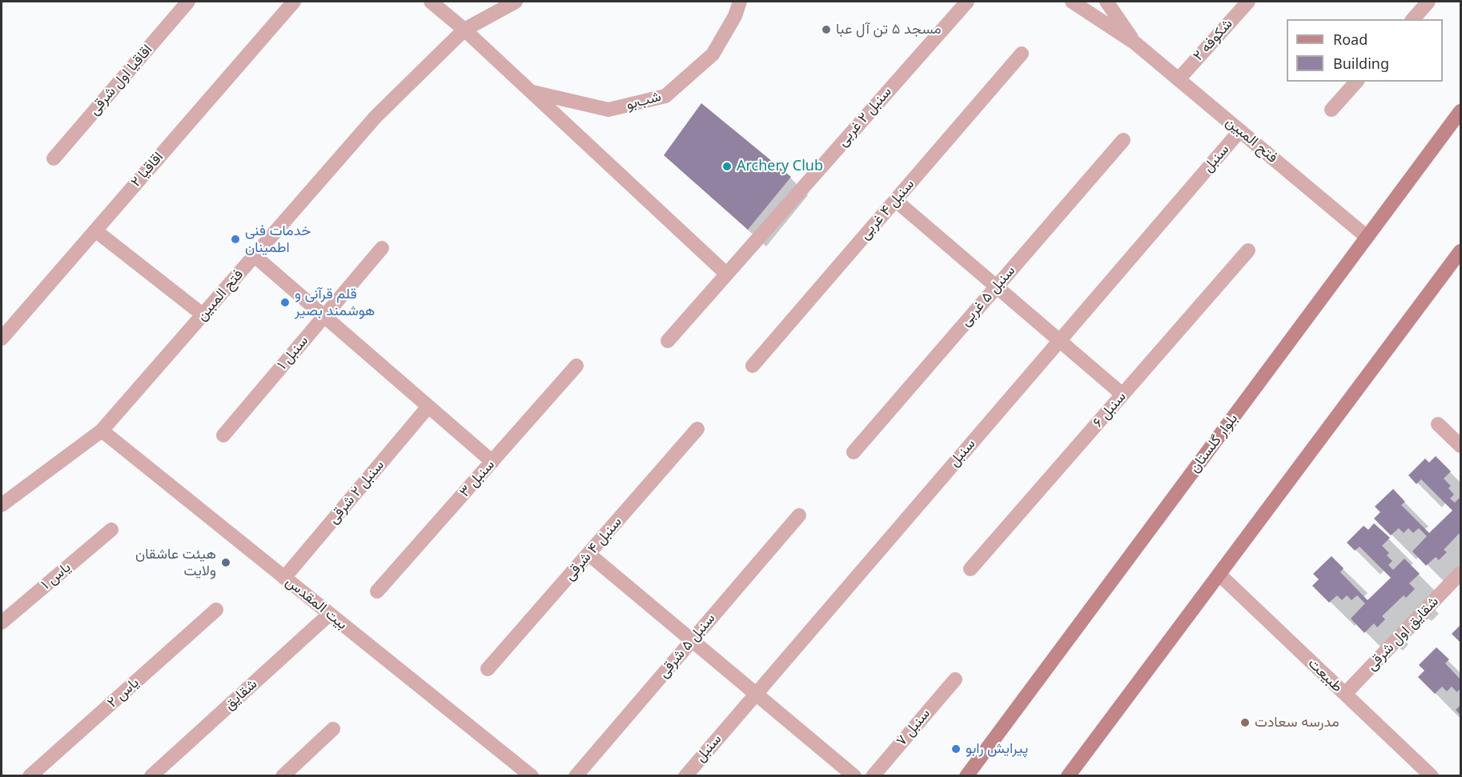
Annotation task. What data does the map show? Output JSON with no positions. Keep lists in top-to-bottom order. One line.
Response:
{"streets":{"main road":["بلوار گلستان"],"street":["شکوفه ۲","اقاقیا اول شرقی","شب‌بو","سنبل ۲ غربی","فتح المبین","سنبل","اقاقیا ۲","سنبل ۴ غربی","سنبل ۵ غربی","سنبل ۱","سنبل ۶","سنبل ۳","سنبل ۲ شرقی","سنبل ۴ شرقی","یاس ۱","بیت المقدس","شقایق اول شرقی","سنبل ۵ شرقی","طبیعت","یاس ۲","شقایق","سنبل ۷"]},"crossings":[["شکوفه ۲","فتح المبین"],["فتح المبین","سنبل"],["فتح المبین","بلوار گلستان"],["فتح المبین","بیت المقدس"],["سنبل ۲ شرقی","بیت المقدس"],["بیت المقدس","شقایق"],["شقایق اول شرقی","طبیعت"]],"places":["مسجد ۵ تن آل عبا","Archery Club","خدمات فنی اطمینان","قلم قرآنی و هوشمند بصیر","هیئت عاشقان ولایت","مدرسه سعادت","پیرایش رابو"],"legend":["Road","Building"]}
